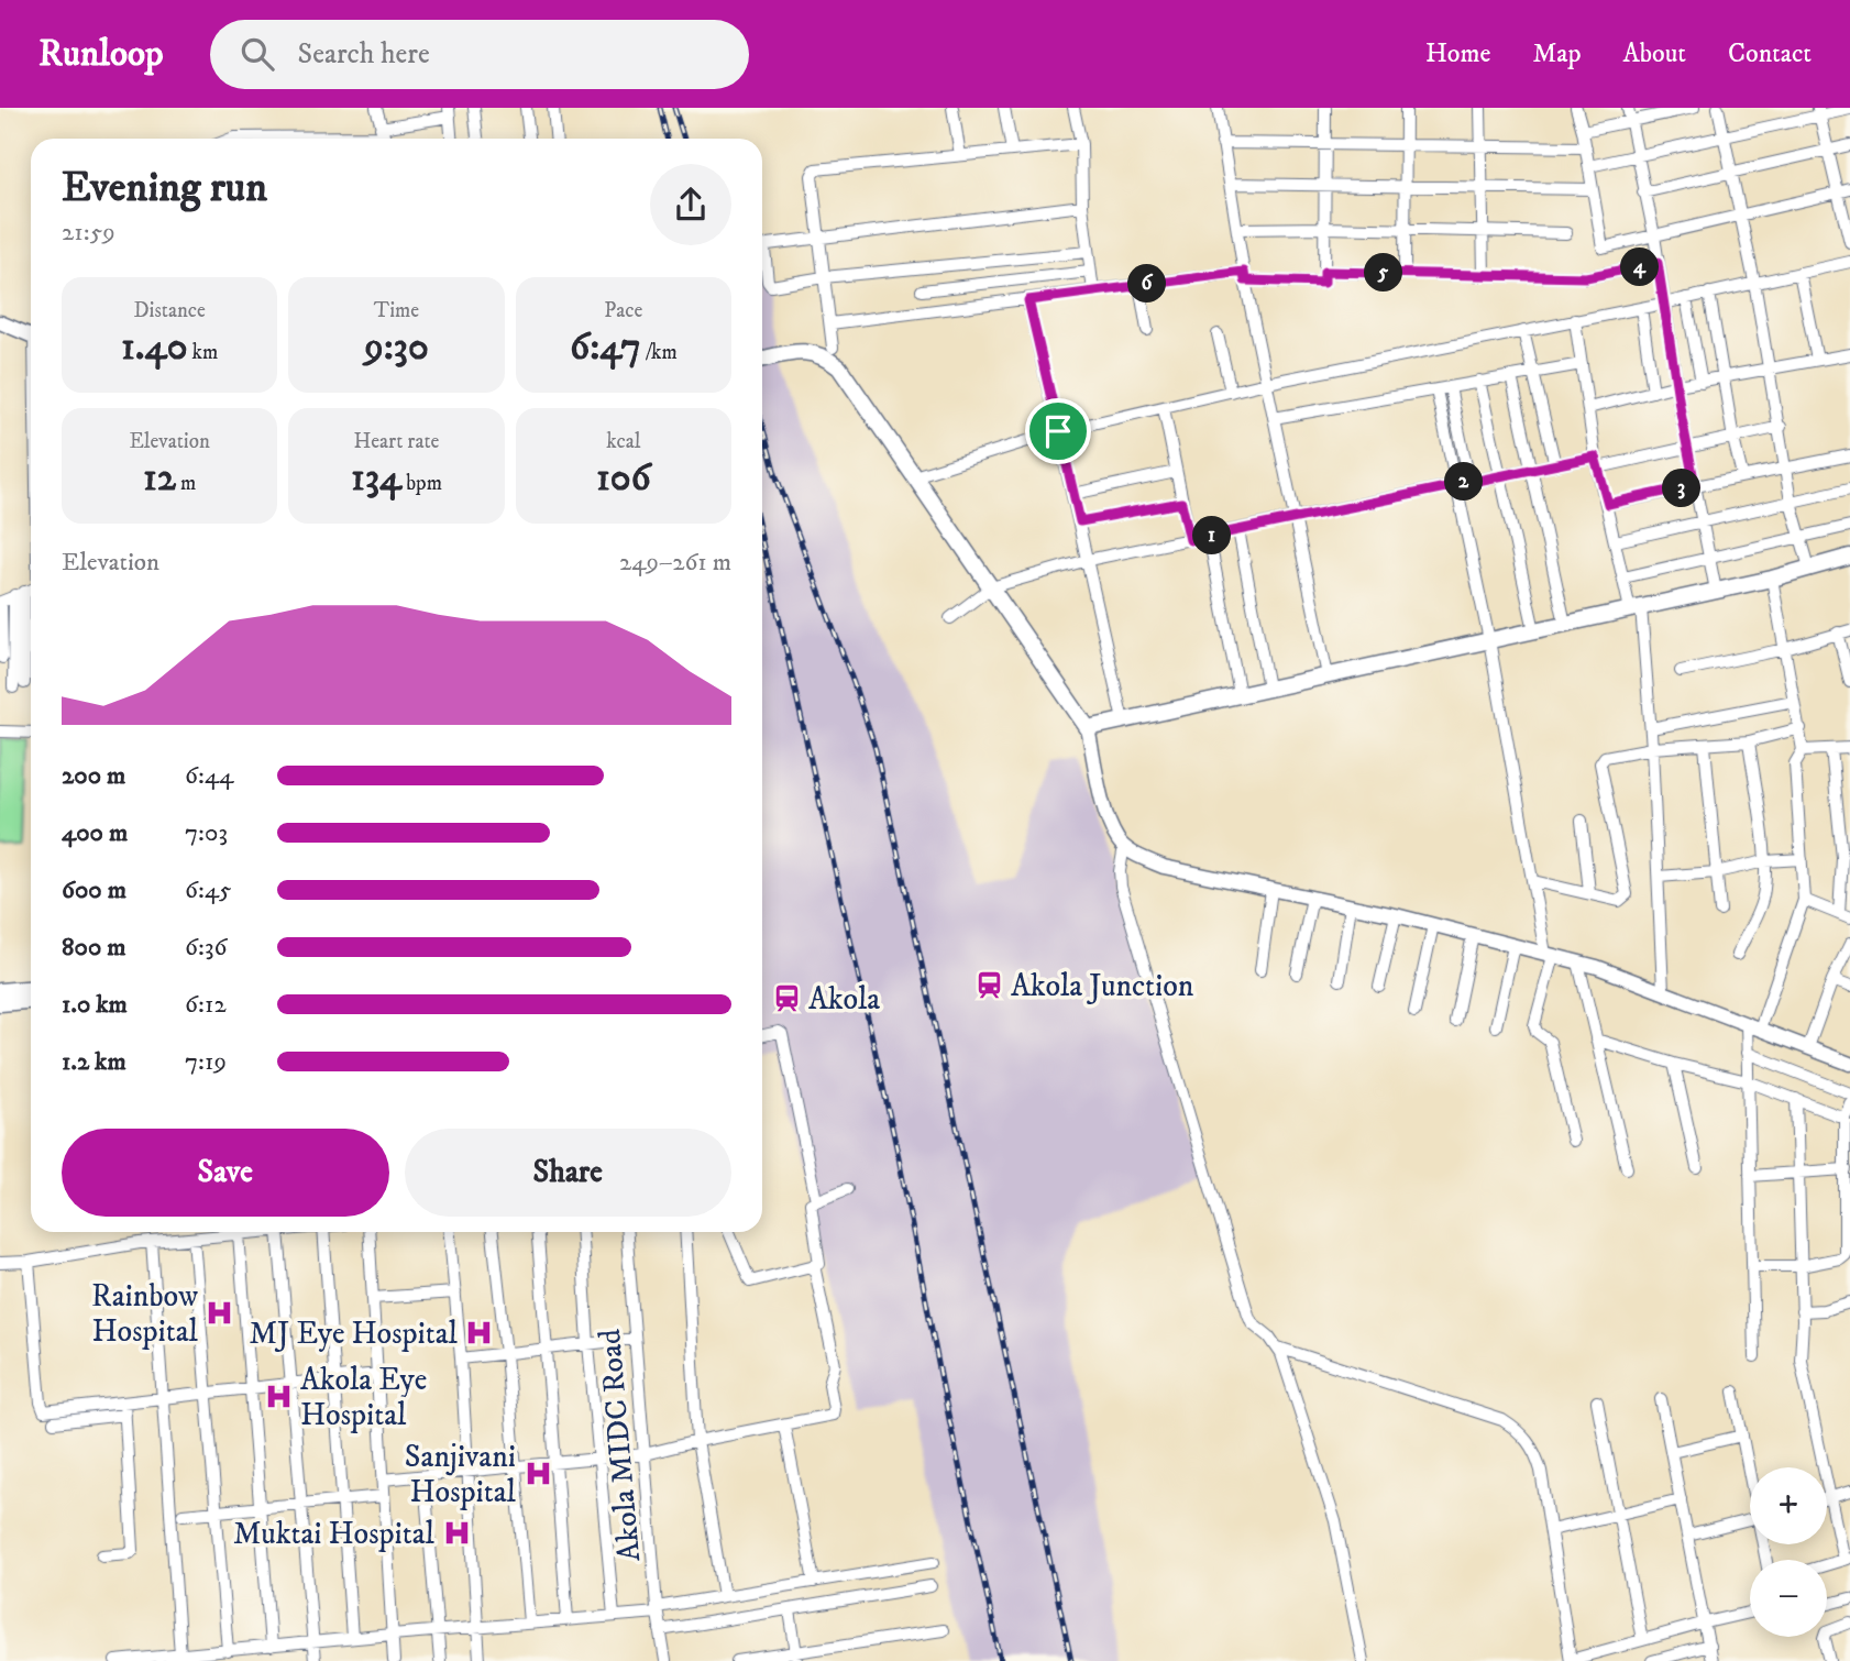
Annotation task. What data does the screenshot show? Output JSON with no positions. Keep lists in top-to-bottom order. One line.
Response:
{"streets":{"street":["Akola MIDC Road"]},"places":{"station":["Akola Junction","Akola"],"hospital":["Rainbow Hospital","MJ Eye Hospital","Akola Eye Hospital","Sanjivani Hospital","Muktai Hospital"]},"page":{"header":"Runloop","search":"Search here","nav":["Home","Map","About","Contact"],"heading":["Evening run","21:59"],"pins":["4","5","6","2","3","1"],"stats":[["Distance","1.40 km"],["Time","9:30"],["Pace","6:47 /km"],["Elevation","12 m"],["Heart rate","134 bpm"],["kcal","106"]],"chart":["Elevation","249–261 m"],"list":[{"name":"200 m","note":"6:44"},{"name":"400 m","note":"7:03"},{"name":"600 m","note":"6:45"},{"name":"800 m","note":"6:36"},{"name":"1.0 km","note":"6:12"},{"name":"1.2 km","note":"7:19"}],"buttons":["Save","Share"],"map_buttons":["+","−"]}}
